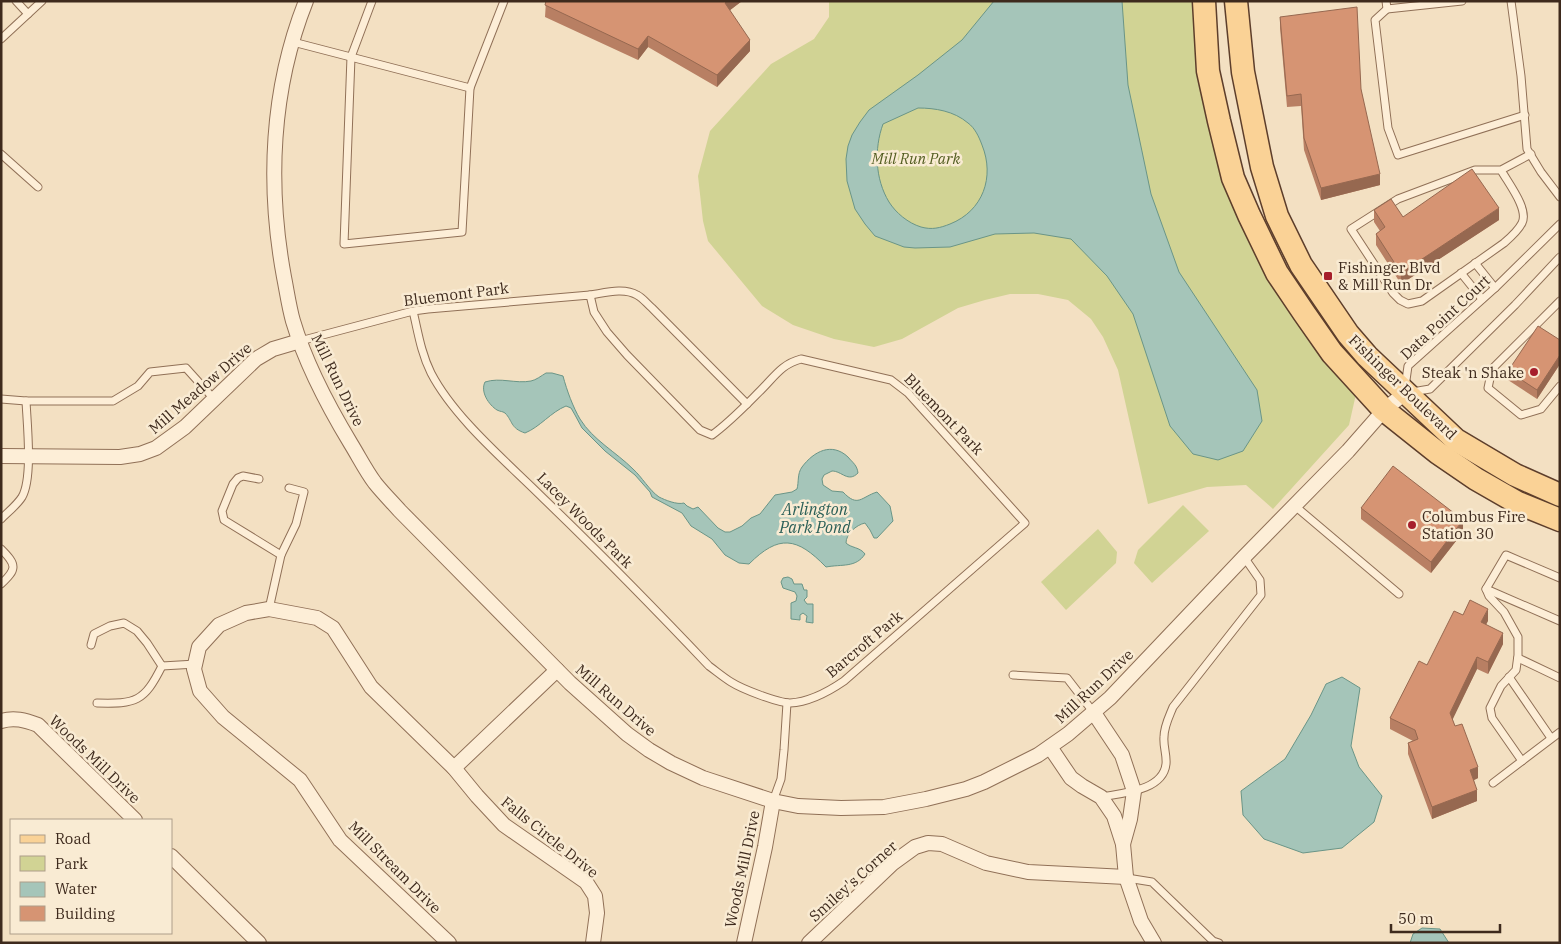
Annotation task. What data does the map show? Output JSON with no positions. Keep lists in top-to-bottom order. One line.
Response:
{"streets":{"main road":["Fishinger Boulevard"],"street":["Mill Run Drive","Mill Meadow Drive","Woods Mill Drive","Falls Circle Drive","Mill Stream Drive","Smiley's Corner"],"lane":["Bluemont Park","Data Point Court","Lacey Woods Park","Barcroft Park"]},"crossings":[["Bluemont Park","Mill Run Drive"],["Bluemont Park","Mill Meadow Drive"],["Bluemont Park","Lacey Woods Park"],["Bluemont Park","Barcroft Park"],["Data Point Court","Mill Run Drive"],["Data Point Court","Fishinger Boulevard"],["Mill Run Drive","Fishinger Boulevard"],["Mill Run Drive","Mill Meadow Drive"],["Mill Run Drive","Woods Mill Drive"],["Lacey Woods Park","Barcroft Park"],["Falls Circle Drive","Mill Stream Drive"]],"water":["Arlington Park Pond"],"parks":["Mill Run Park"],"places":{"transit":["Fishinger Blvd & Mill Run Dr"],"other":["Steak 'n Shake","Columbus Fire Station 30"]},"legend":["Road","Park","Water","Building"],"scale_bar":"50 m"}
